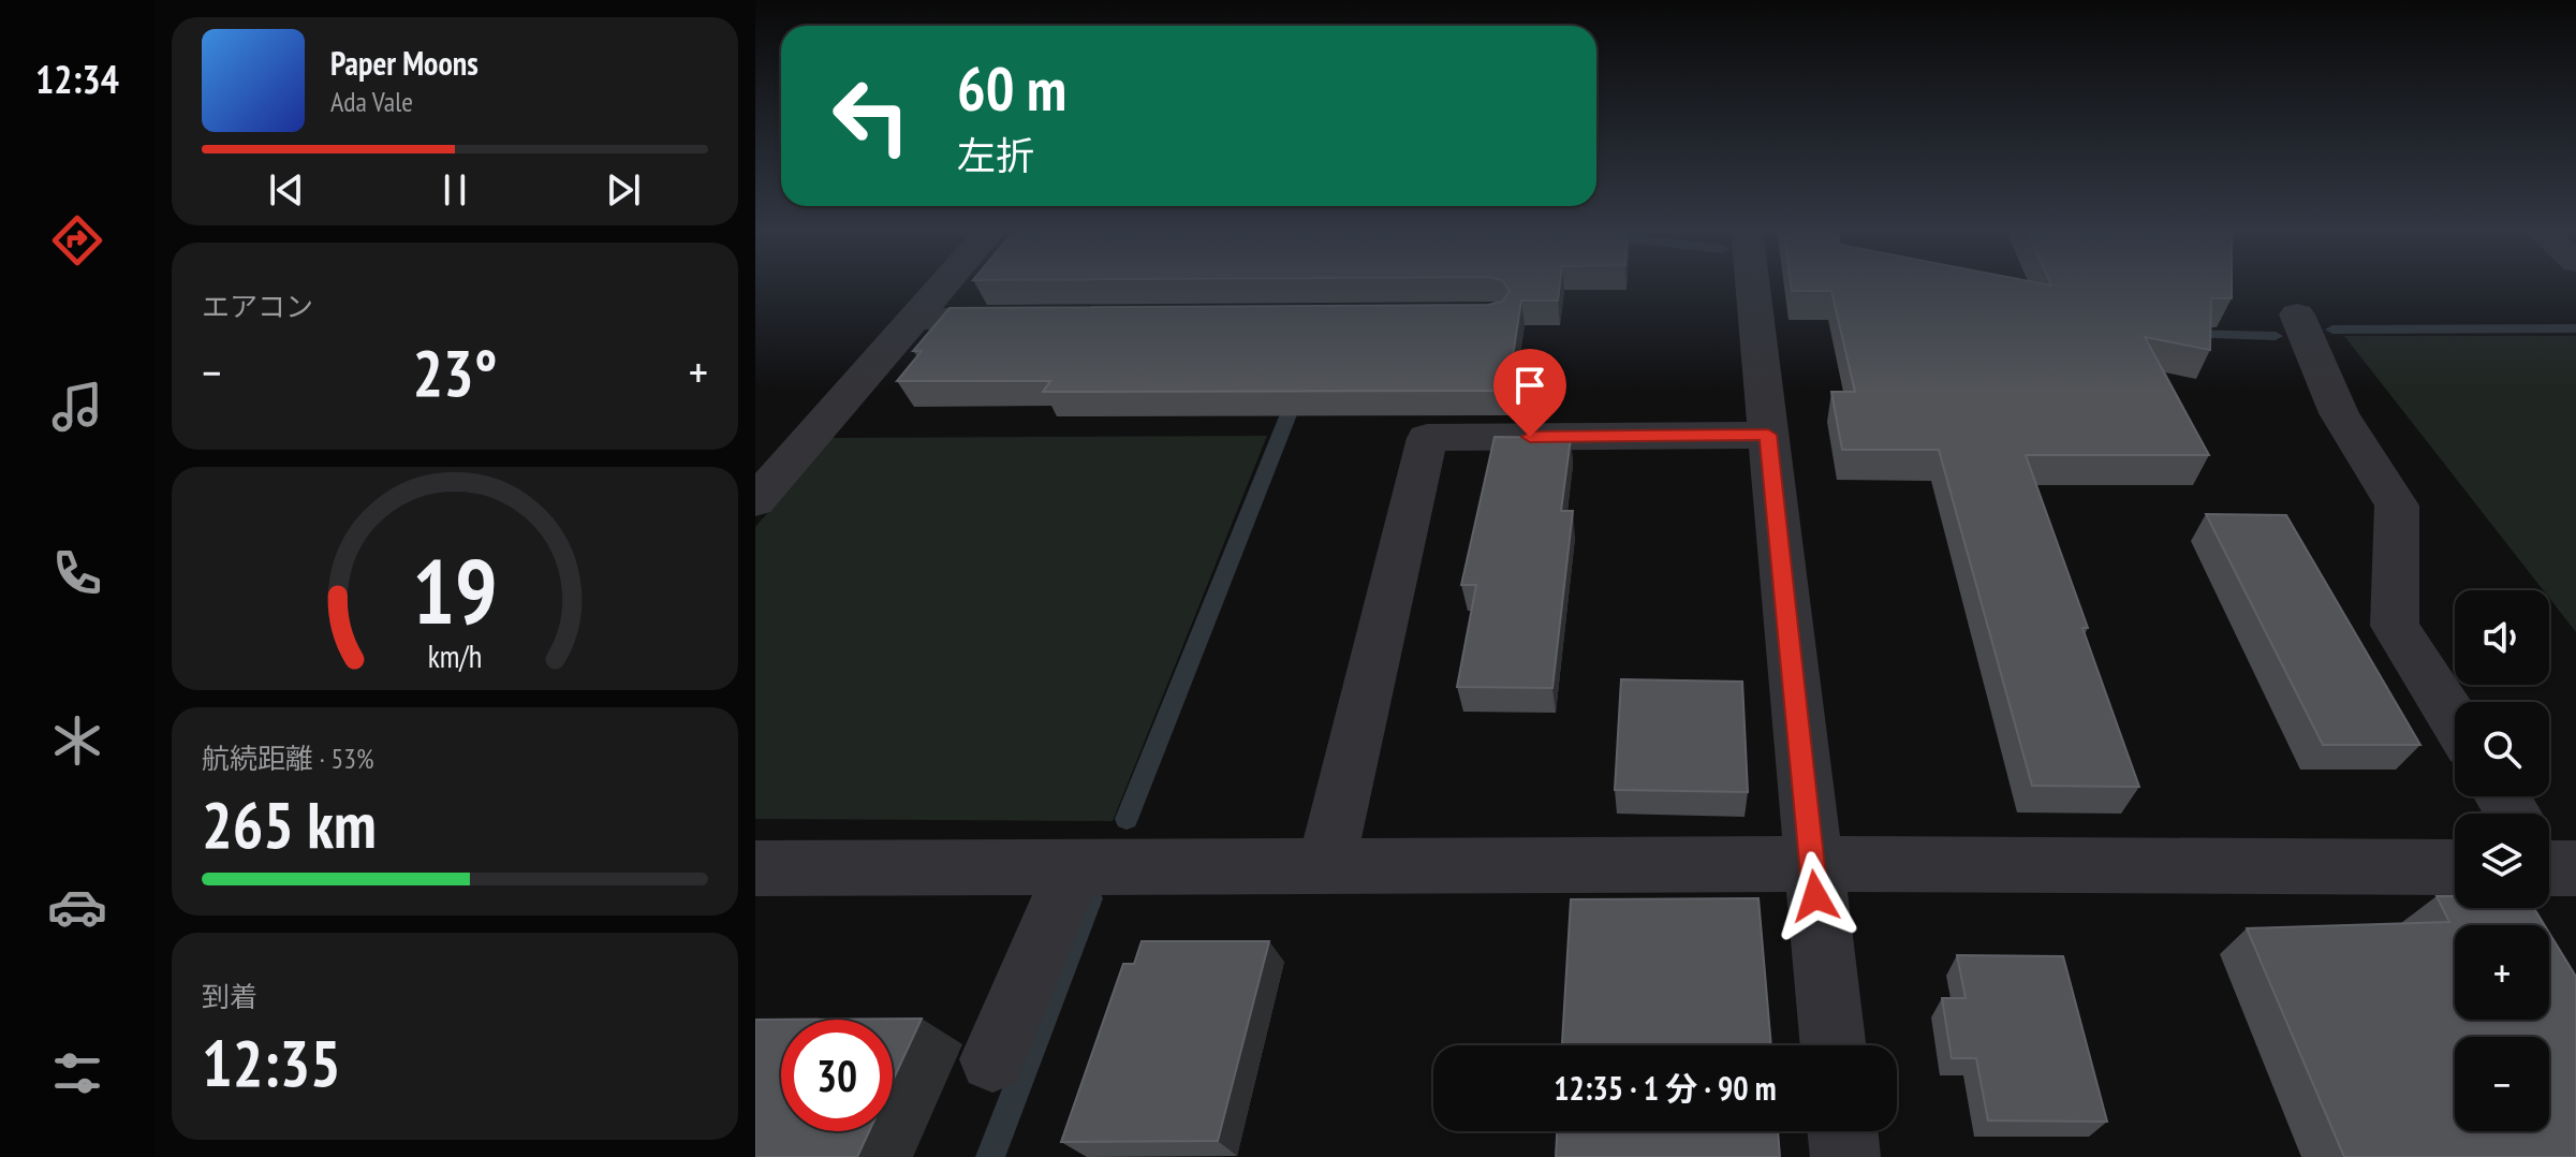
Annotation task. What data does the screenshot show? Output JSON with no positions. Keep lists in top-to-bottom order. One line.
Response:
{"page":{"tabs":"12:34","turn":["60 m","左折"],"song":["Paper Moons","Ada Vale"],"tile":["エアコン",["航続距離 · 53%","265 km"],["到着","12:35"]],"heat":["−","23°","+"],"map_buttons":["+","−"],"limit":"30","trip":"12:35 · 1 分 · 90 m","gauge":["19","km/h"]}}
